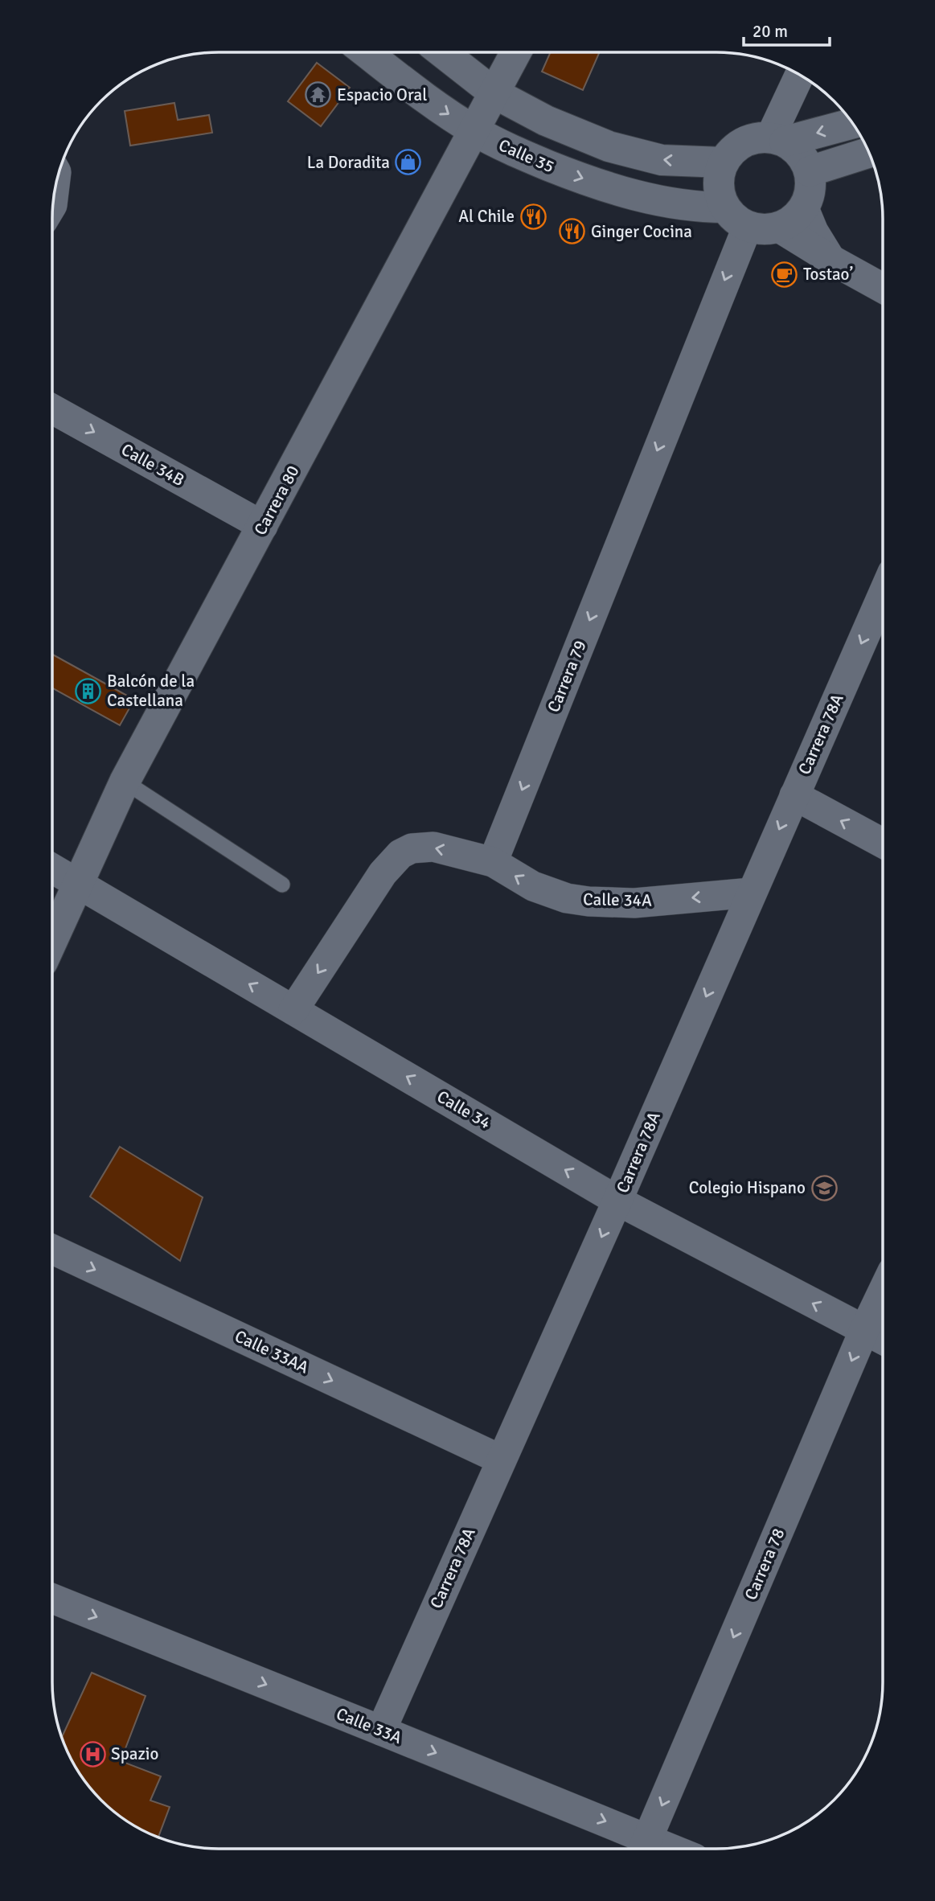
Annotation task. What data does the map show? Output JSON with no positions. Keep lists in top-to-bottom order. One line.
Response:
{"streets":{"street":["Calle 35","Calle 34B","Carrera 80","Carrera 79","Carrera 78A","Calle 34A","Calle 34","Calle 33AA","Carrera 78","Calle 33A"]},"crossings":[["Calle 35","Carrera 80"],["Calle 35","Carrera 79"],["Calle 34B","Carrera 80"],["Carrera 80","Calle 34"],["Carrera 79","Calle 34A"],["Carrera 78A","Calle 34A"],["Carrera 78A","Calle 34"],["Carrera 78A","Calle 33AA"],["Carrera 78A","Calle 33A"],["Calle 34","Carrera 78"],["Carrera 78","Calle 33A"]],"one_way":["Calle 34B","Carrera 79","Carrera 78A","Calle 34A","Calle 34","Calle 33AA","Carrera 78","Calle 33A"],"places":{"temple":["Espacio Oral"],"shop":["La Doradita"],"restaurant":["Al Chile","Ginger Cocina"],"cafe":["Tostao’"],"building":["Balcón de la Castellana"],"school or university":["Colegio Hispano"],"hospital":["Spazio"]},"scale_bar":"20 m"}
